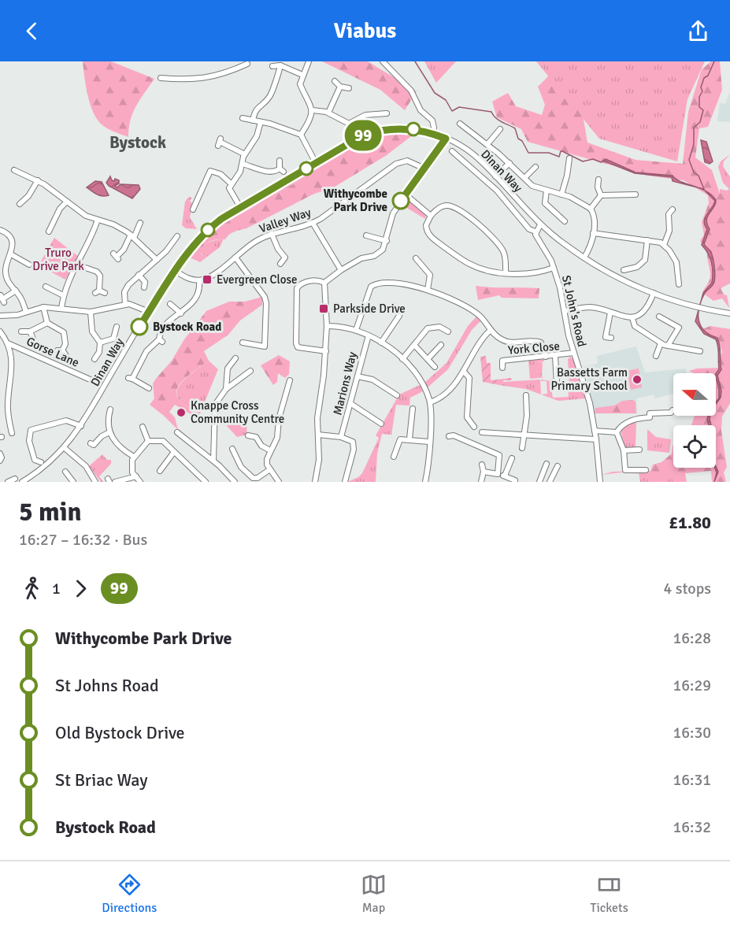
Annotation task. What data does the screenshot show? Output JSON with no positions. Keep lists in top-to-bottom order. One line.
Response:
{"streets":{"street":["Dinan Way","Valley Way","St John's Road","York Close","Gorse Lane","Marions Way"]},"crossings":[["St John's Road","York Close"]],"districts":["Bystock"],"parks":["Truro Drive Park"],"places":{"other":["Withycombe Park Drive","Bystock Road","Bassetts Farm Primary School","Knappe Cross Community Centre"],"transit":["Evergreen Close","Parkside Drive"]},"lines":["bus line 99"],"north":"left","page":{"header":"Viabus","on_map":"99","heading":["5 min","16:27 – 16:32 · Bus","£1.80"],"legs":["1","99","4 stops"],"list":[{"name":"Withycombe Park Drive","value":"16:28"},{"name":"St Johns Road","value":"16:29"},{"name":"Old Bystock Drive","value":"16:30"},{"name":"St Briac Way","value":"16:31"},{"name":"Bystock Road","value":"16:32"}],"tabs":["Directions","Map","Tickets"]}}
